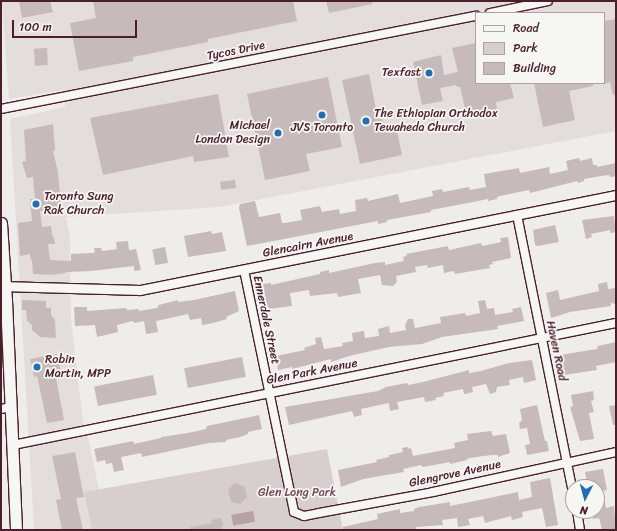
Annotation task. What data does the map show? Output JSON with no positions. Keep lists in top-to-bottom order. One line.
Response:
{"streets":{"street":["Tycos Drive","Glencairn Avenue","Ennerdale Street","Haven Road","Glen Park Avenue","Glengrove Avenue"]},"crossings":[["Glencairn Avenue","Ennerdale Street"],["Glencairn Avenue","Haven Road"],["Ennerdale Street","Glen Park Avenue"],["Ennerdale Street","Glengrove Avenue"],["Haven Road","Glen Park Avenue"],["Haven Road","Glengrove Avenue"]],"parks":["Glen Long Park"],"places":["Texfast","JVS Toronto","The Ethiopian Orthodox Tewaheda Church","Michael London Design","Toronto Sung Rak Church","Robin Martin, MPP"],"legend":["Road","Park","Building"],"scale_bar":"100 m","north":"bottom"}
